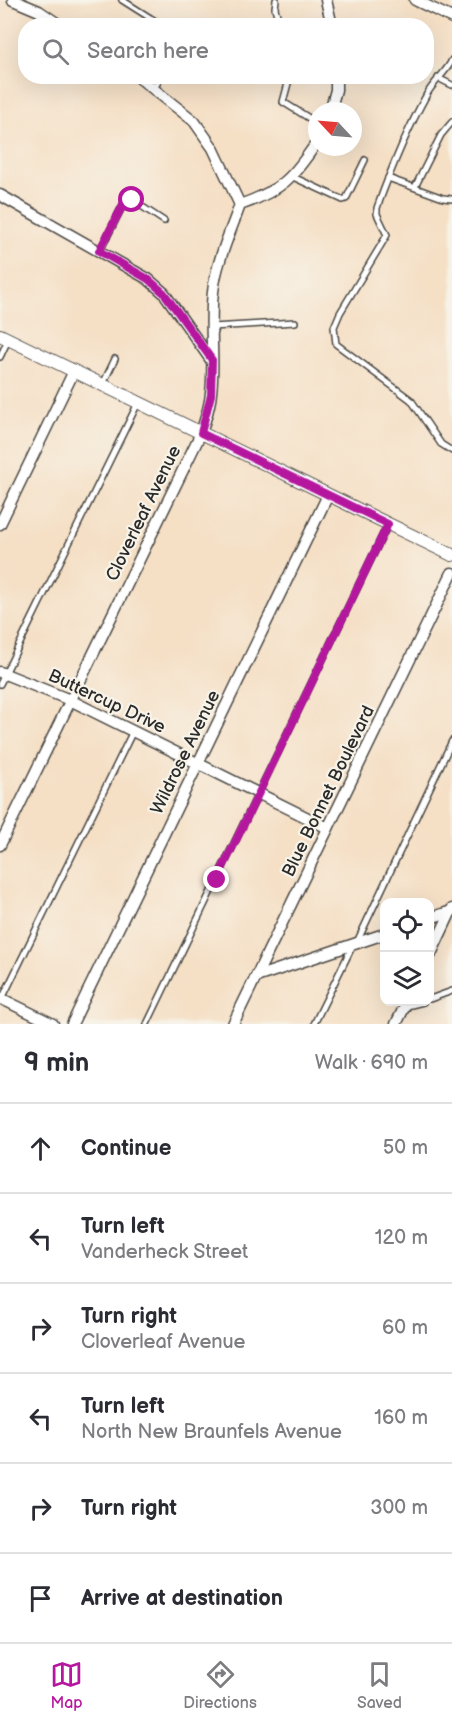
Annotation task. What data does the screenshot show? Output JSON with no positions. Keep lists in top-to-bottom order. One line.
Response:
{"streets":{"street":["Cloverleaf Avenue","Buttercup Drive","Wildrose Avenue","Blue Bonnet Boulevard"]},"crossings":[["Cloverleaf Avenue","Buttercup Drive"],["Buttercup Drive","Wildrose Avenue"],["Buttercup Drive","Blue Bonnet Boulevard"]],"north":"top left","page":{"search":"Search here","heading":["9 min","Walk · 690 m"],"list":[["Continue","50 m"],["Turn left","Vanderheck Street","120 m"],["Turn right","Cloverleaf Avenue","60 m"],["Turn left","North New Braunfels Avenue","160 m"],["Turn right","300 m"],"Arrive at destination"],"nav":["Map","Directions","Saved"]}}
